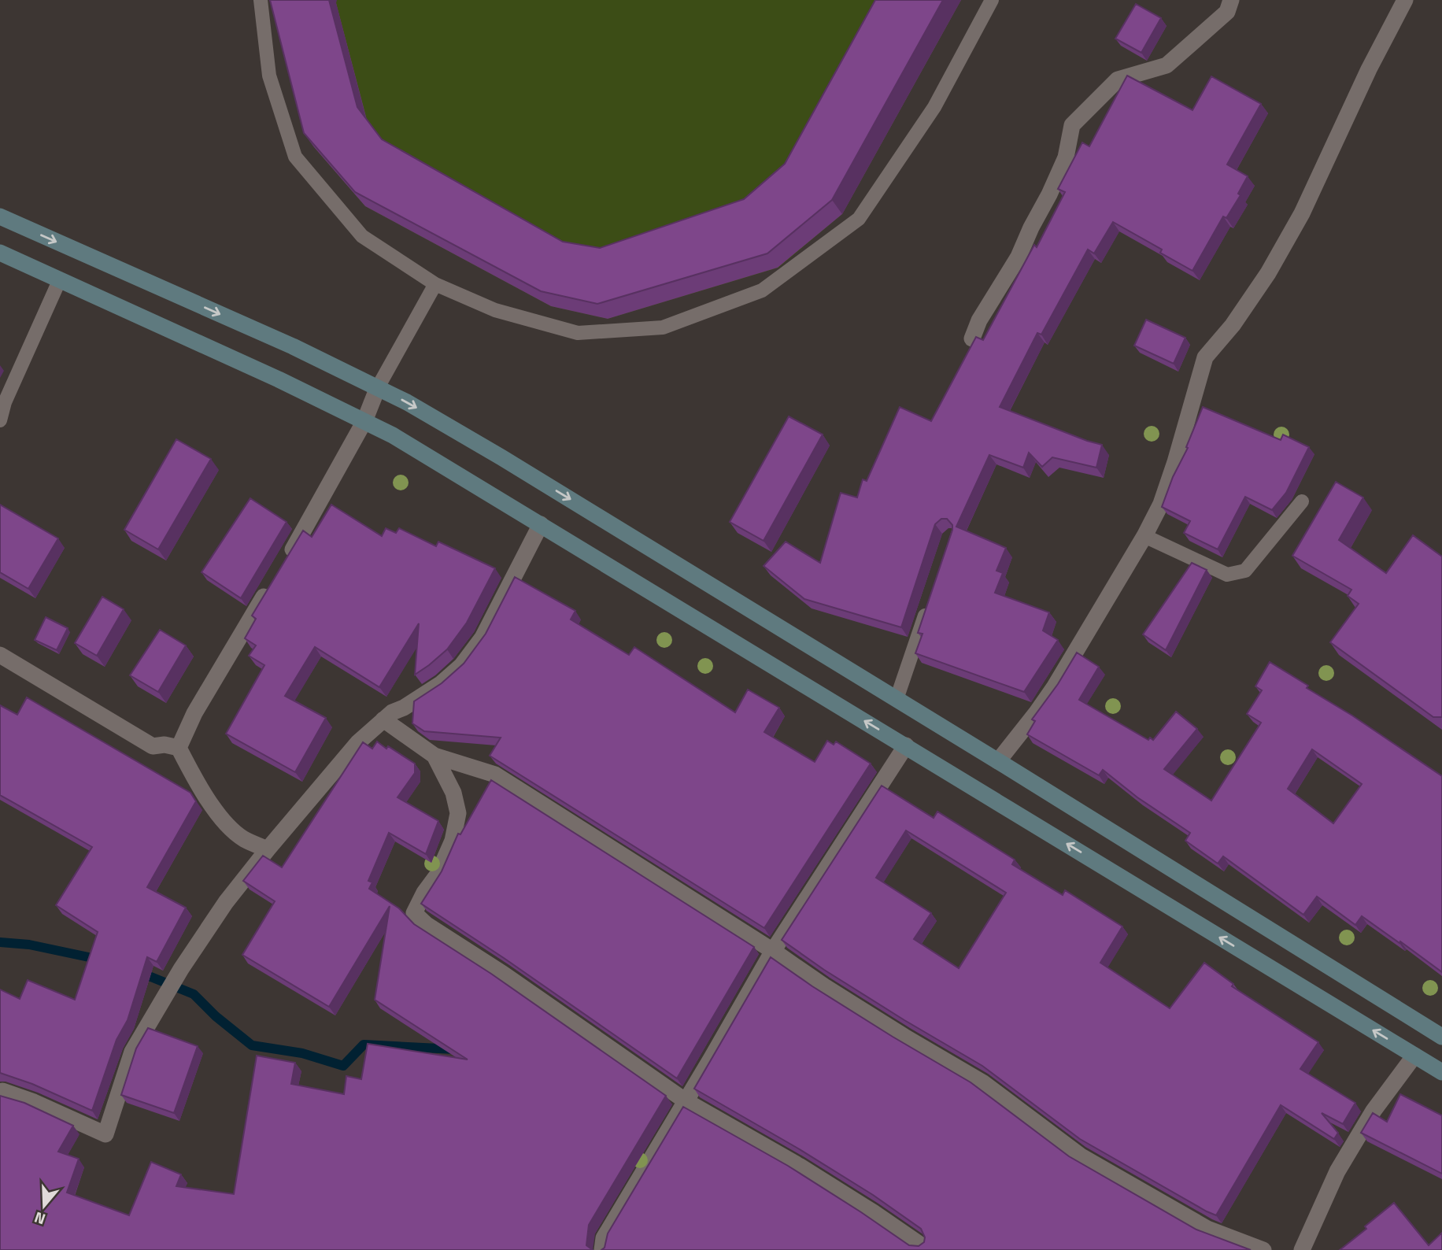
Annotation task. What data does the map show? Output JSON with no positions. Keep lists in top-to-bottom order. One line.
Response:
{"north":"bottom"}
